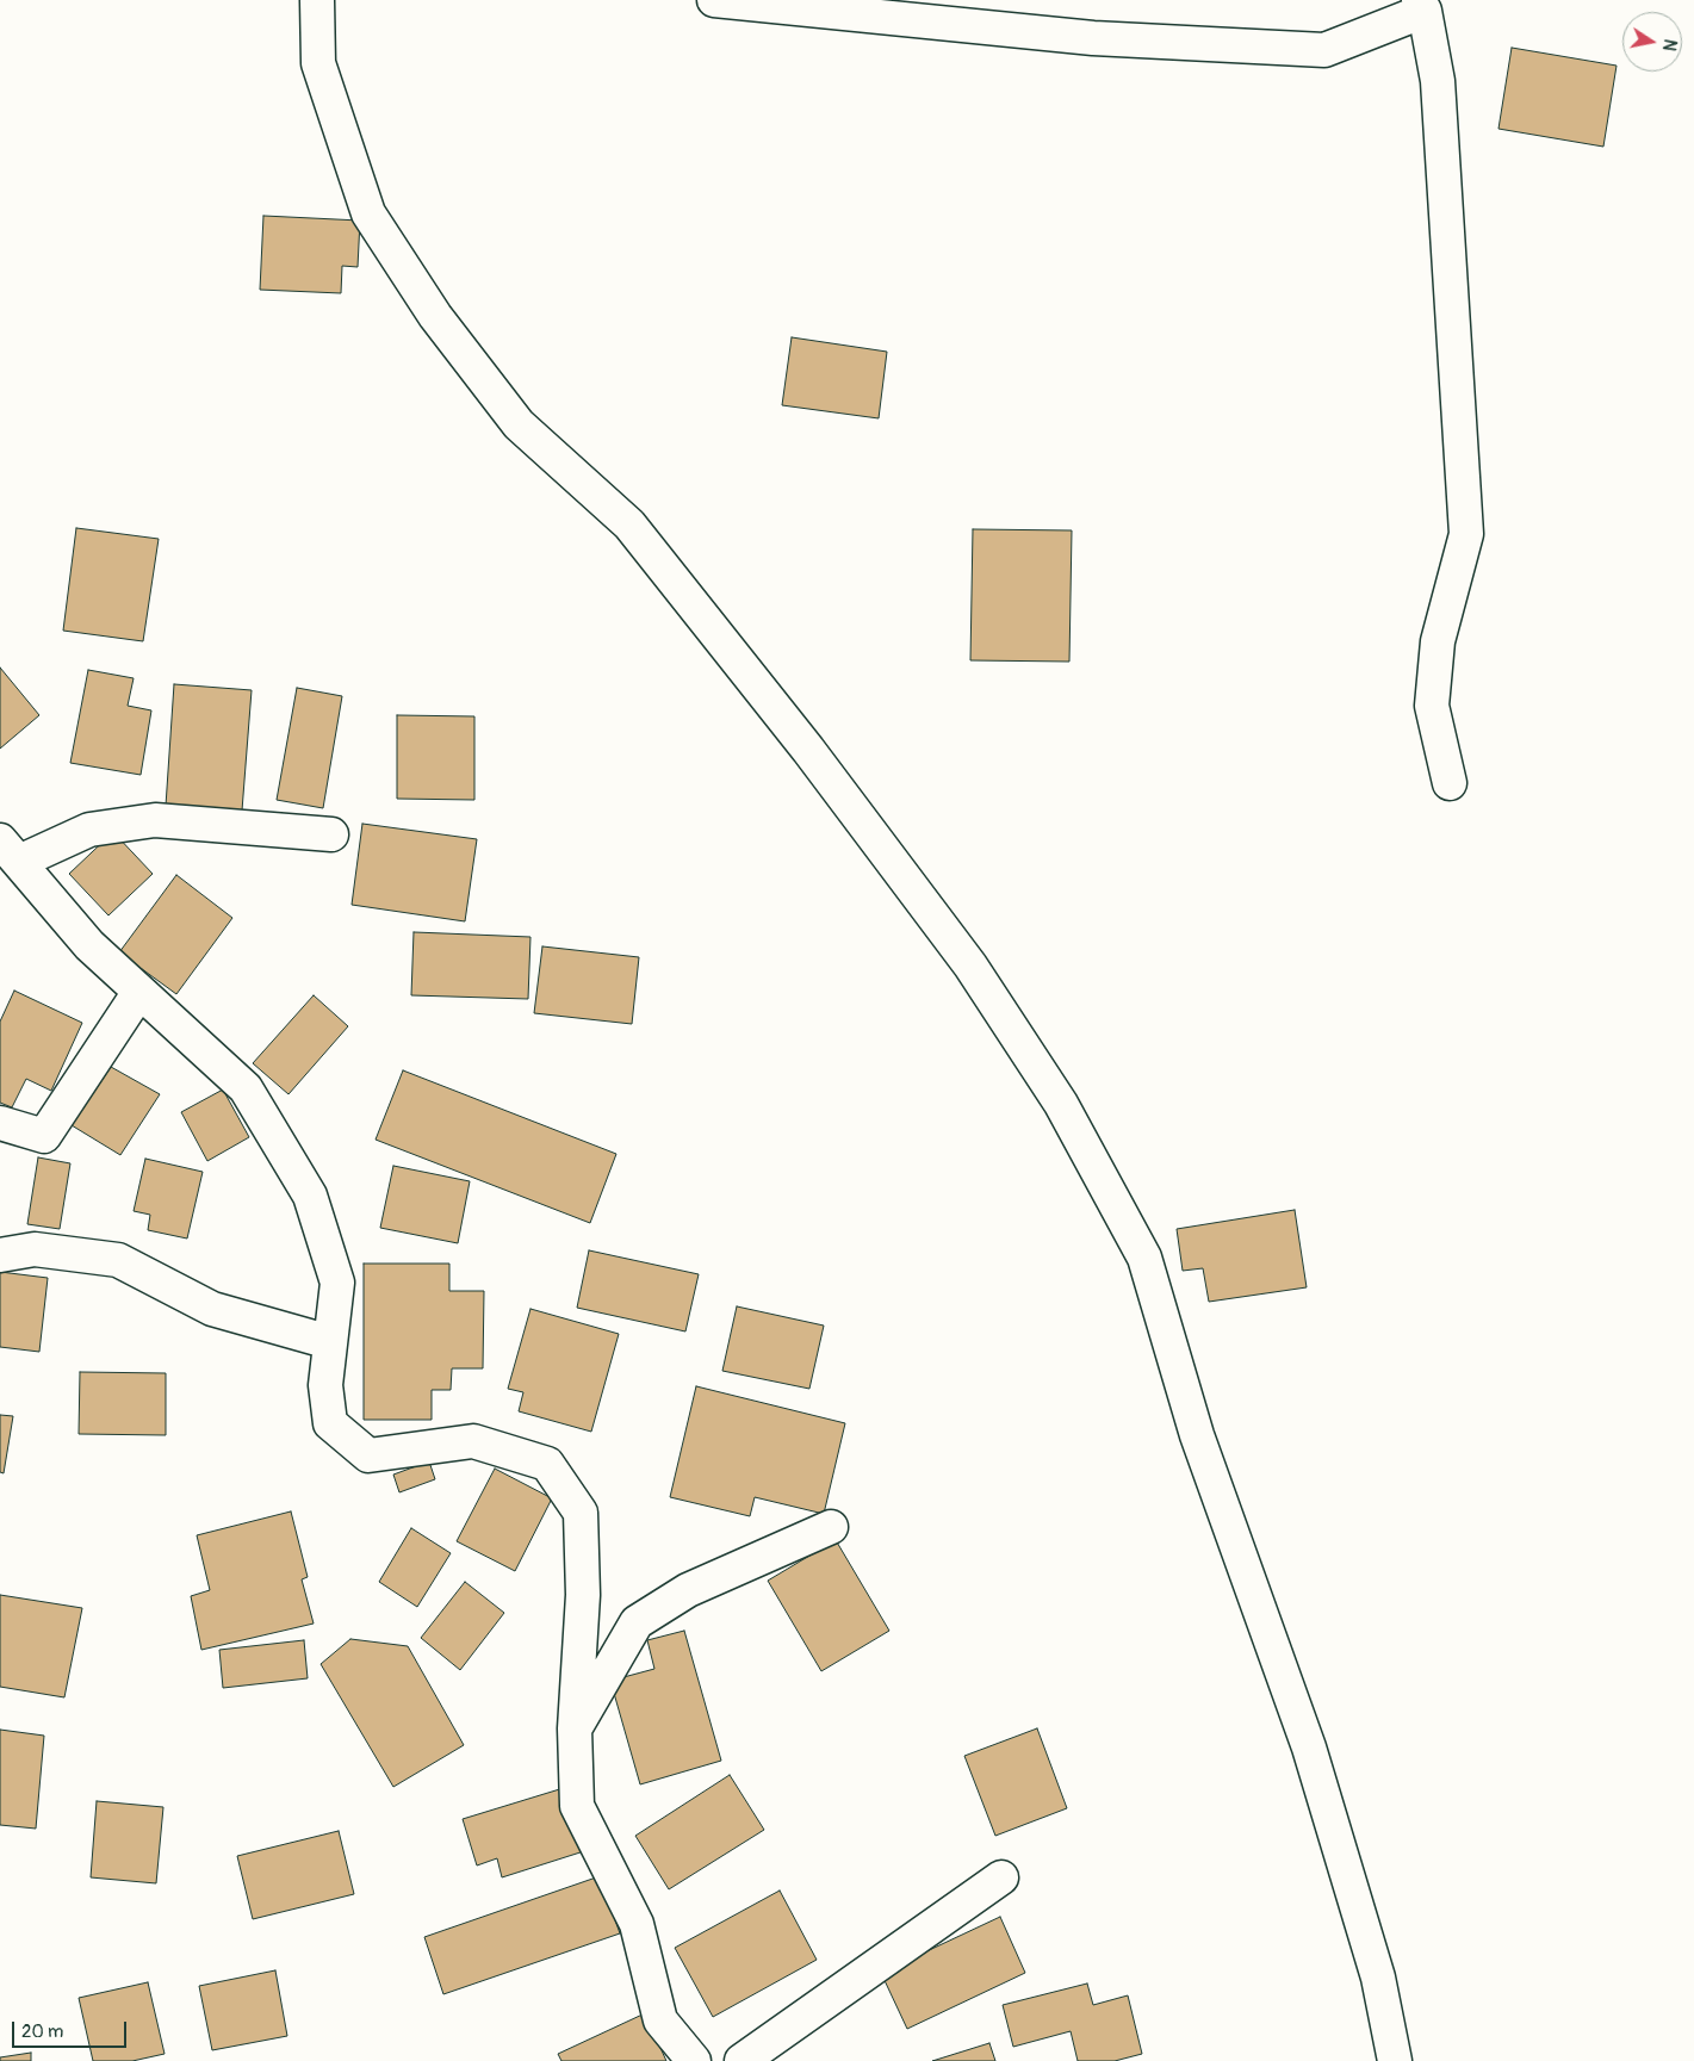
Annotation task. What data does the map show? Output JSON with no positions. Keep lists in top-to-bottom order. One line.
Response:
{"scale_bar":"20 m","north":"right"}
